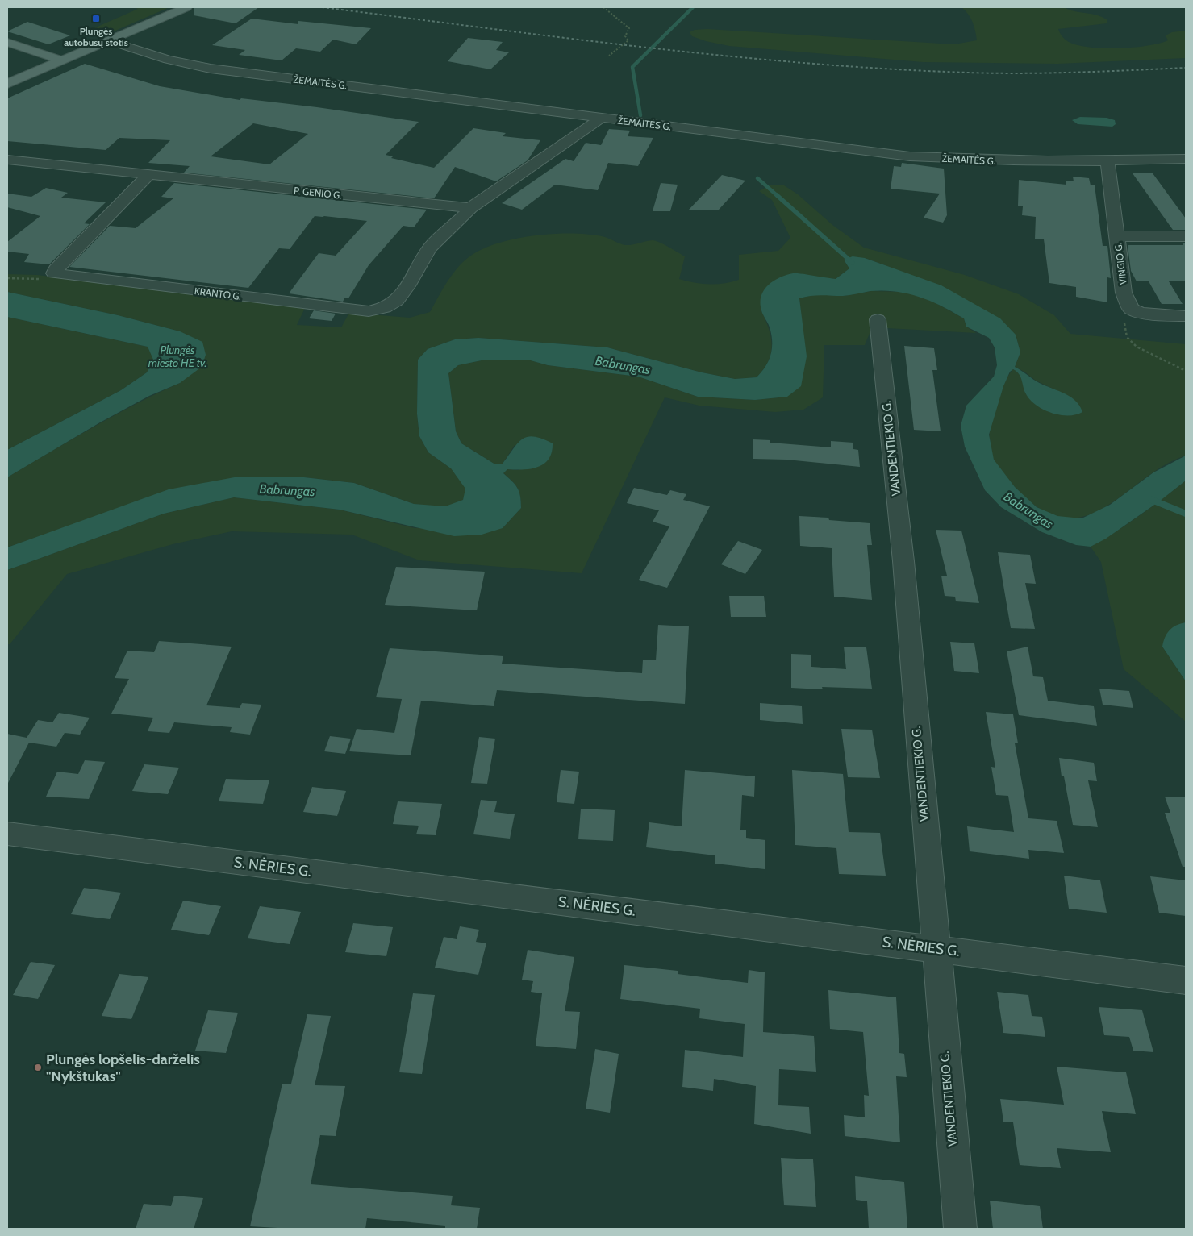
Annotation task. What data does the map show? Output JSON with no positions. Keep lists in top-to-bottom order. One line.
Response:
{"streets":{"street":["ŽEMAITĖS G.","P. GENIO G.","VINGIO G.","KRANTO G.","VANDENTIEKIO G.","S. NĖRIES G."]},"crossings":[["ŽEMAITĖS G.","VINGIO G."],["P. GENIO G.","KRANTO G."],["VANDENTIEKIO G.","S. NĖRIES G."]],"water":["Plungės miesto HE tv.","Babrungas"],"places":{"transit":["Plungės autobusų stotis"],"other":["Plungės lopšelis-darželis \"Nykštukas\""]}}
